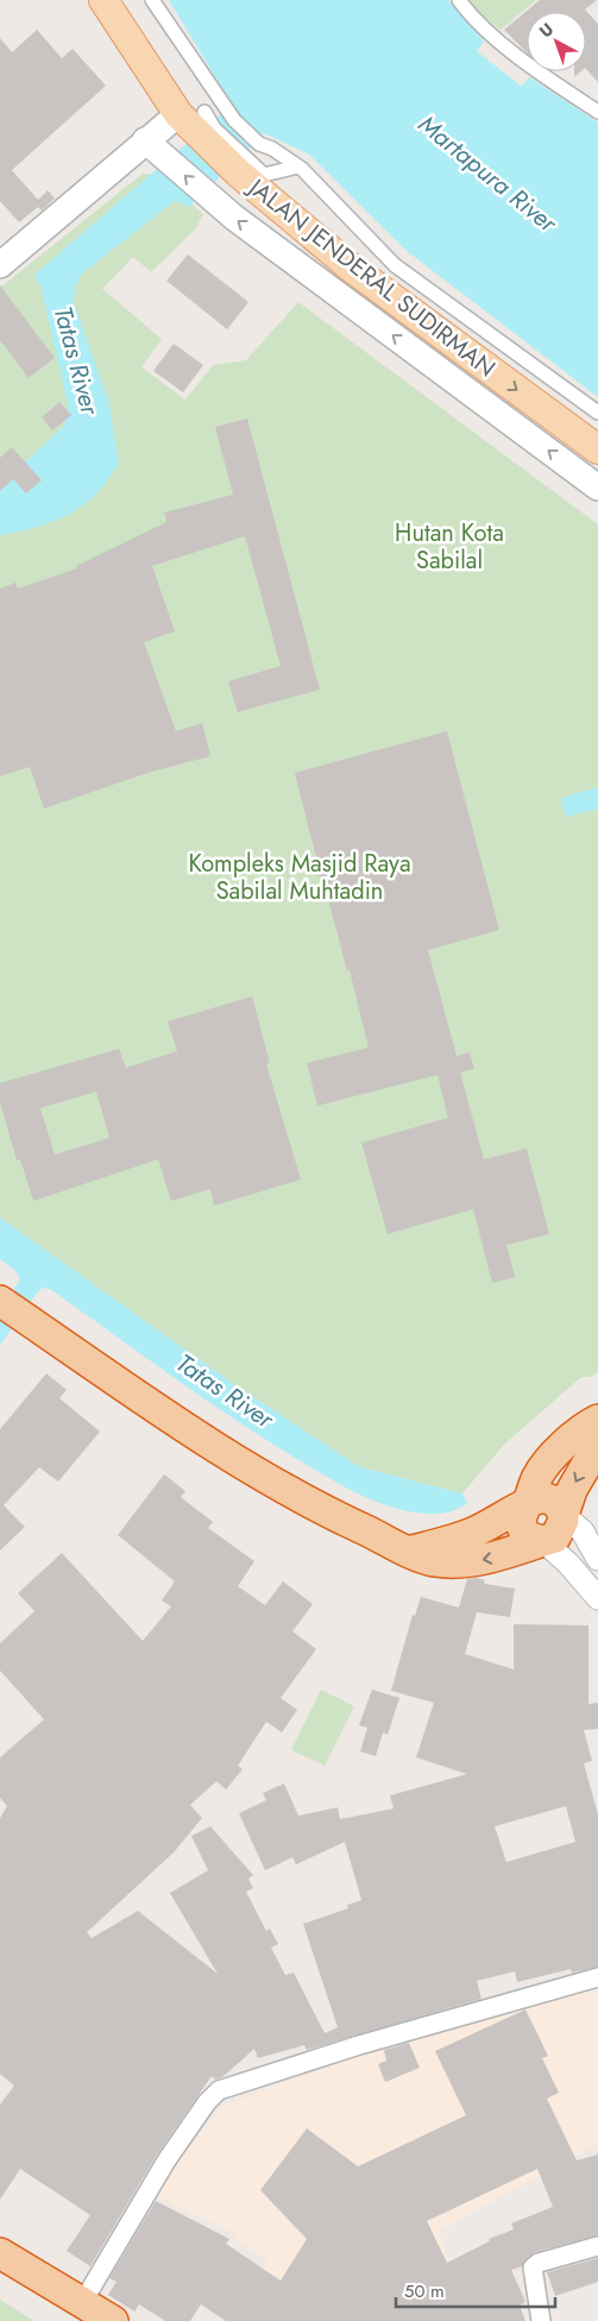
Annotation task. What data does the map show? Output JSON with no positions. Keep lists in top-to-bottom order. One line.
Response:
{"streets":{"main road":["JALAN JENDERAL SUDIRMAN"]},"water":["Martapura River","Tatas River"],"parks":["Hutan Kota Sabilal","Kompleks Masjid Raya Sabilal Muhtadin"],"scale_bar":"50 m","north":"top left"}
